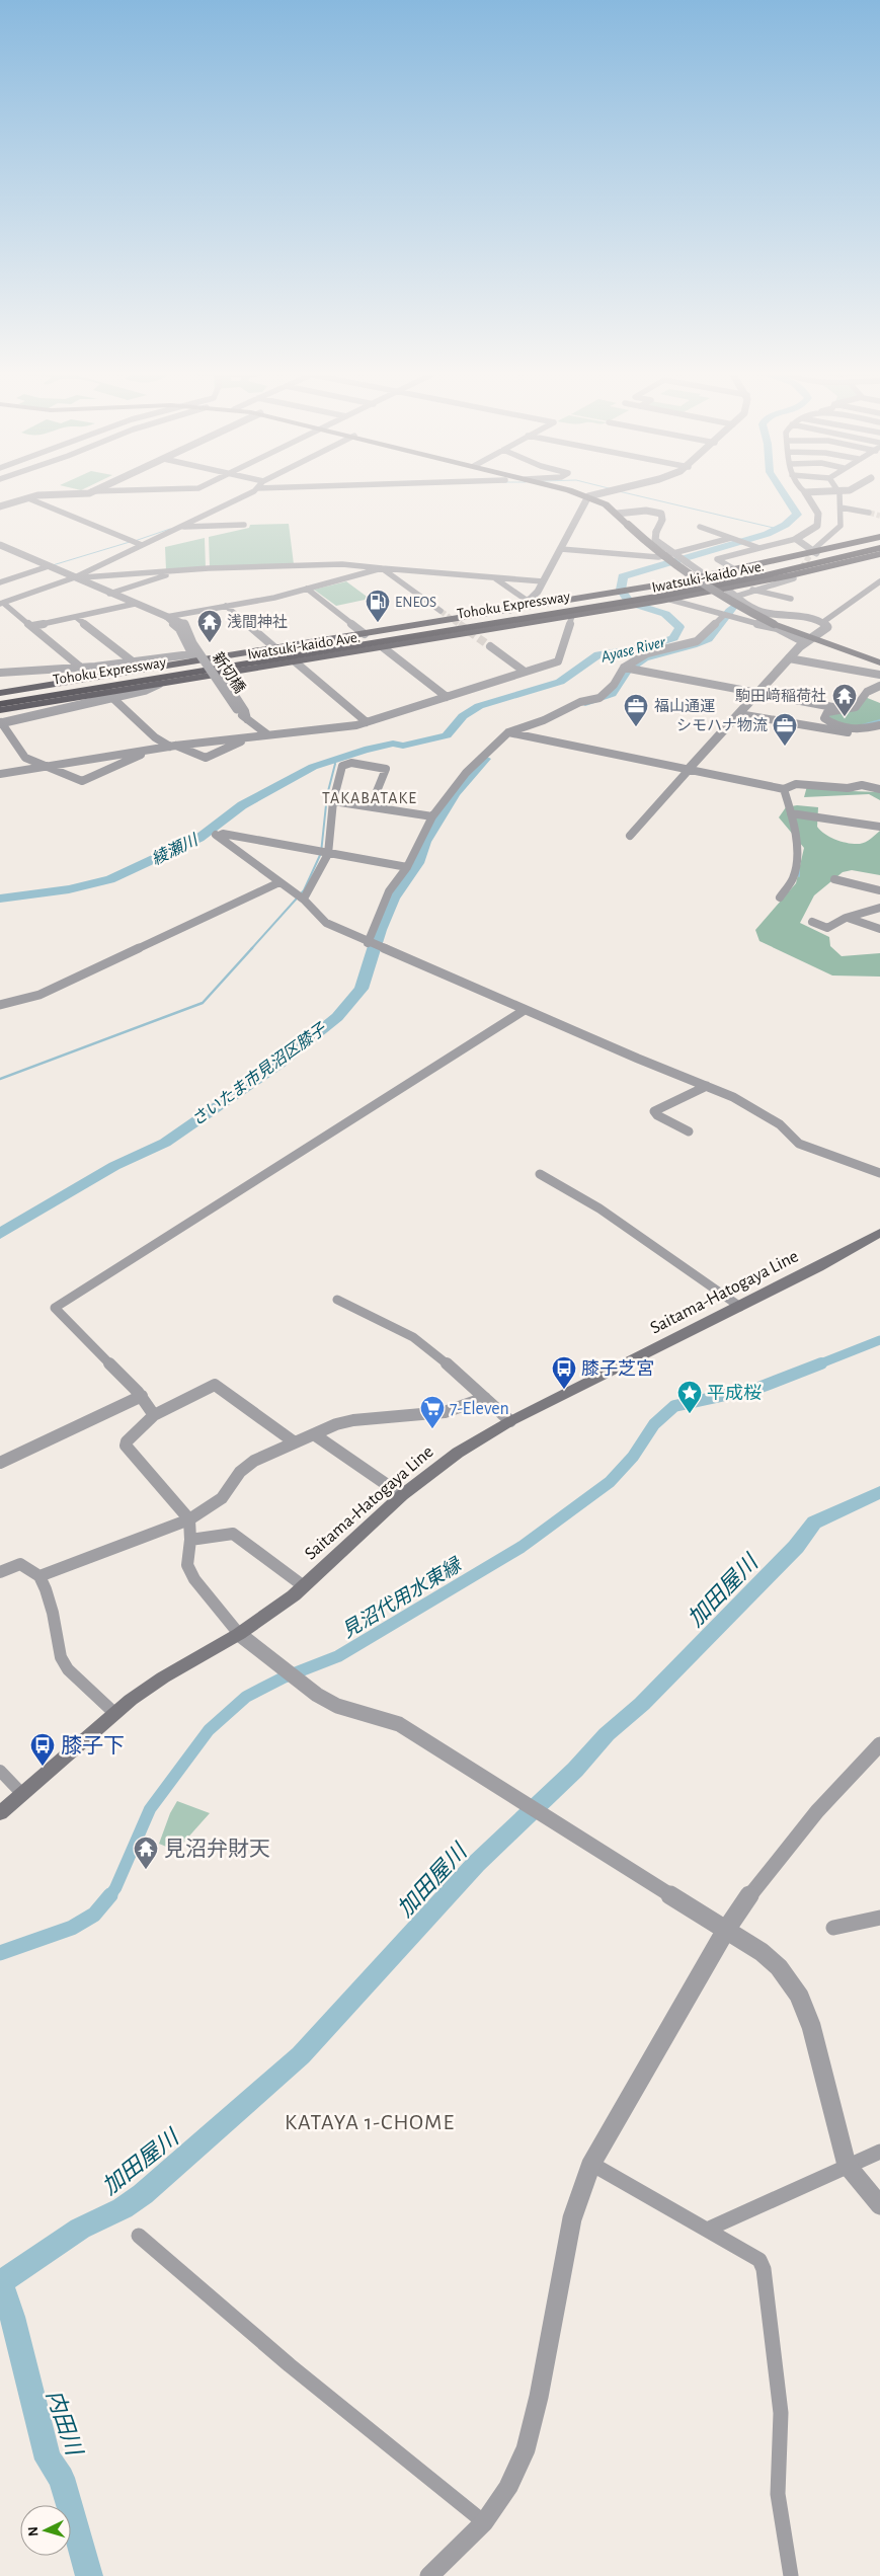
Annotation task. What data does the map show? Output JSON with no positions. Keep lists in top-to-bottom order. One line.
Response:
{"streets":{"highway":["Iwatsuki-kaido Ave.","Tohoku Expressway"],"main road":["Saitama-Hatogaya Line"],"street":["新切橋"]},"crossings":[["Iwatsuki-kaido Ave.","Tohoku Expressway"]],"districts":["TAKABATAKE","KATAYA 1-CHOME"],"water":["Ayase River","綾瀬川","さいたま市見沼区膝子","加田屋川","見沼代用水東縁","内田川"],"places":{"fuel station":["ENEOS"],"temple":["浅間神社","駒田﨑稲荷社","見沼弁財天"],"office":["福山通運","シモハナ物流"],"bus stop":["膝子芝宮","膝子下"],"place":["平成桜"],"supermarket":["7-Eleven"]},"north":"left"}
